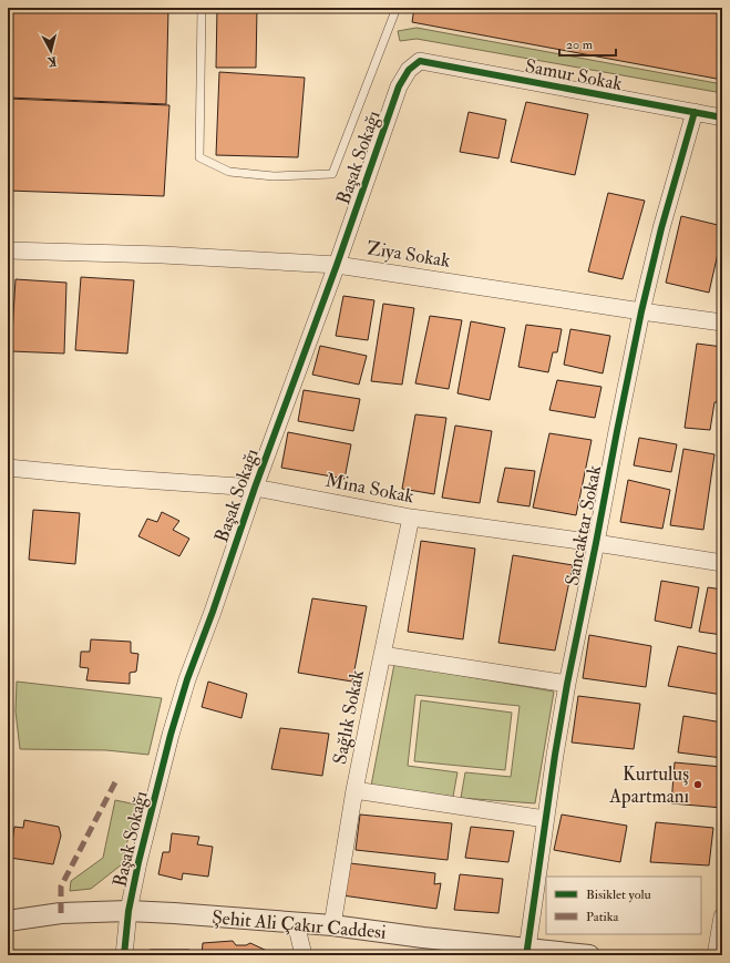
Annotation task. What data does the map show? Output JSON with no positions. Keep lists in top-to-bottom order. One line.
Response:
{"streets":{"street":["Samur Sokak","Başak Sokağı","Ziya Sokak","Mina Sokak","Sancaktar Sokak","Sağlık Sokak","Şehit Ali Çakır Caddesi"]},"crossings":[["Samur Sokak","Başak Sokağı"],["Samur Sokak","Sancaktar Sokak"],["Başak Sokağı","Ziya Sokak"],["Başak Sokağı","Mina Sokak"],["Başak Sokağı","Şehit Ali Çakır Caddesi"],["Ziya Sokak","Sancaktar Sokak"],["Mina Sokak","Sancaktar Sokak"],["Mina Sokak","Sağlık Sokak"],["Sancaktar Sokak","Şehit Ali Çakır Caddesi"],["Sağlık Sokak","Şehit Ali Çakır Caddesi"]],"places":["Kurtuluş Apartmanı"],"legend":["Bisiklet yolu","Patika"],"scale_bar":"20 m","north":"bottom"}
